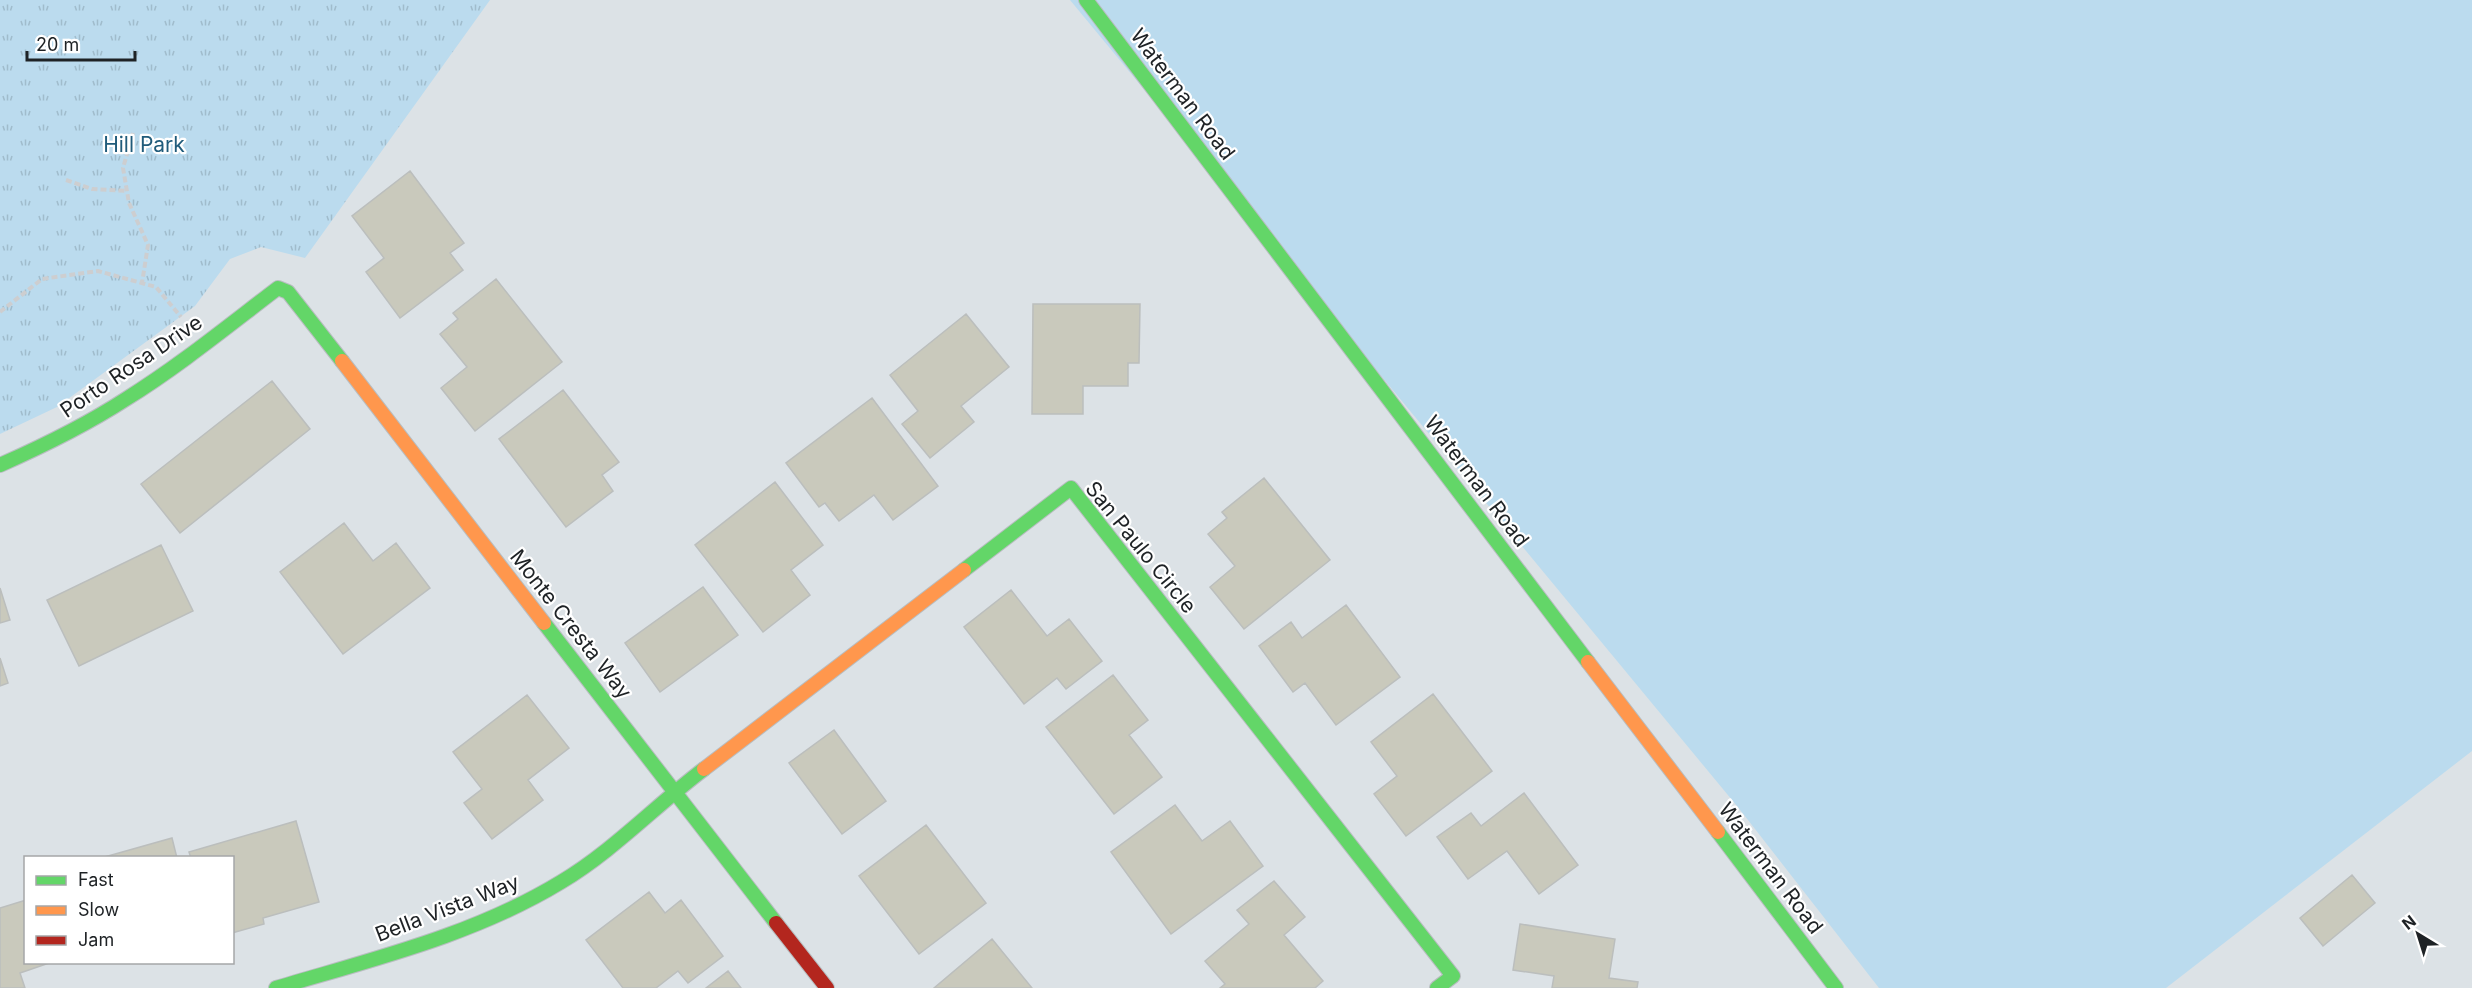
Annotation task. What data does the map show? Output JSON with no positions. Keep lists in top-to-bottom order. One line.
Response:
{"streets":{"street":["Waterman Road","Porto Rosa Drive","San Paulo Circle","Monte Cresta Way","Bella Vista Way"]},"crossings":[["Porto Rosa Drive","Monte Cresta Way"],["San Paulo Circle","Monte Cresta Way"],["San Paulo Circle","Bella Vista Way"],["Monte Cresta Way","Bella Vista Way"]],"parks":["Hill Park"],"legend":["Fast","Slow","Jam"],"scale_bar":"20 m","north":"top left"}
